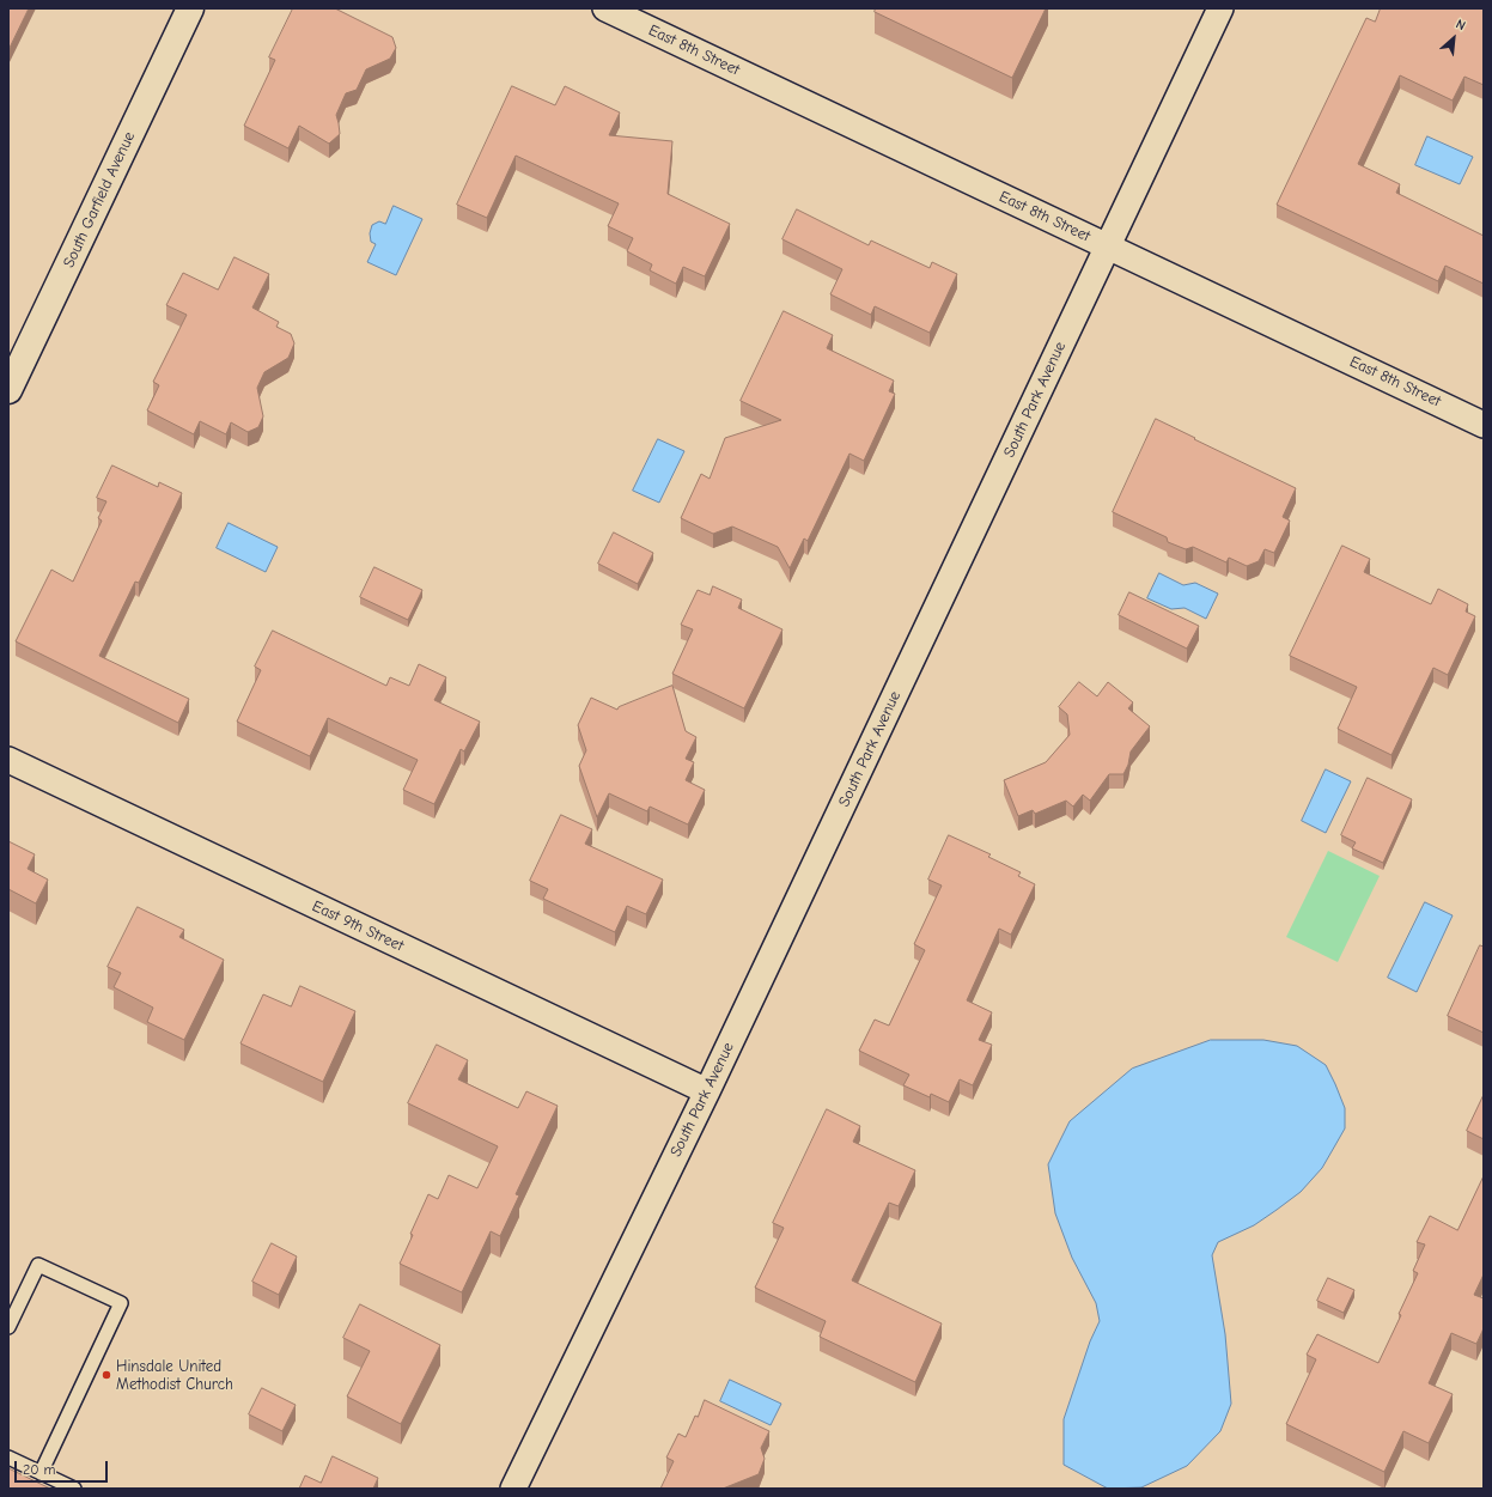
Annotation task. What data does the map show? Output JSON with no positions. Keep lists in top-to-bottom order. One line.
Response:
{"streets":{"street":["East 8th Street","South Garfield Avenue","South Park Avenue","East 9th Street"]},"crossings":[["East 8th Street","South Park Avenue"],["South Park Avenue","East 9th Street"]],"places":["Hinsdale United Methodist Church"],"scale_bar":"20 m","north":"top right"}
